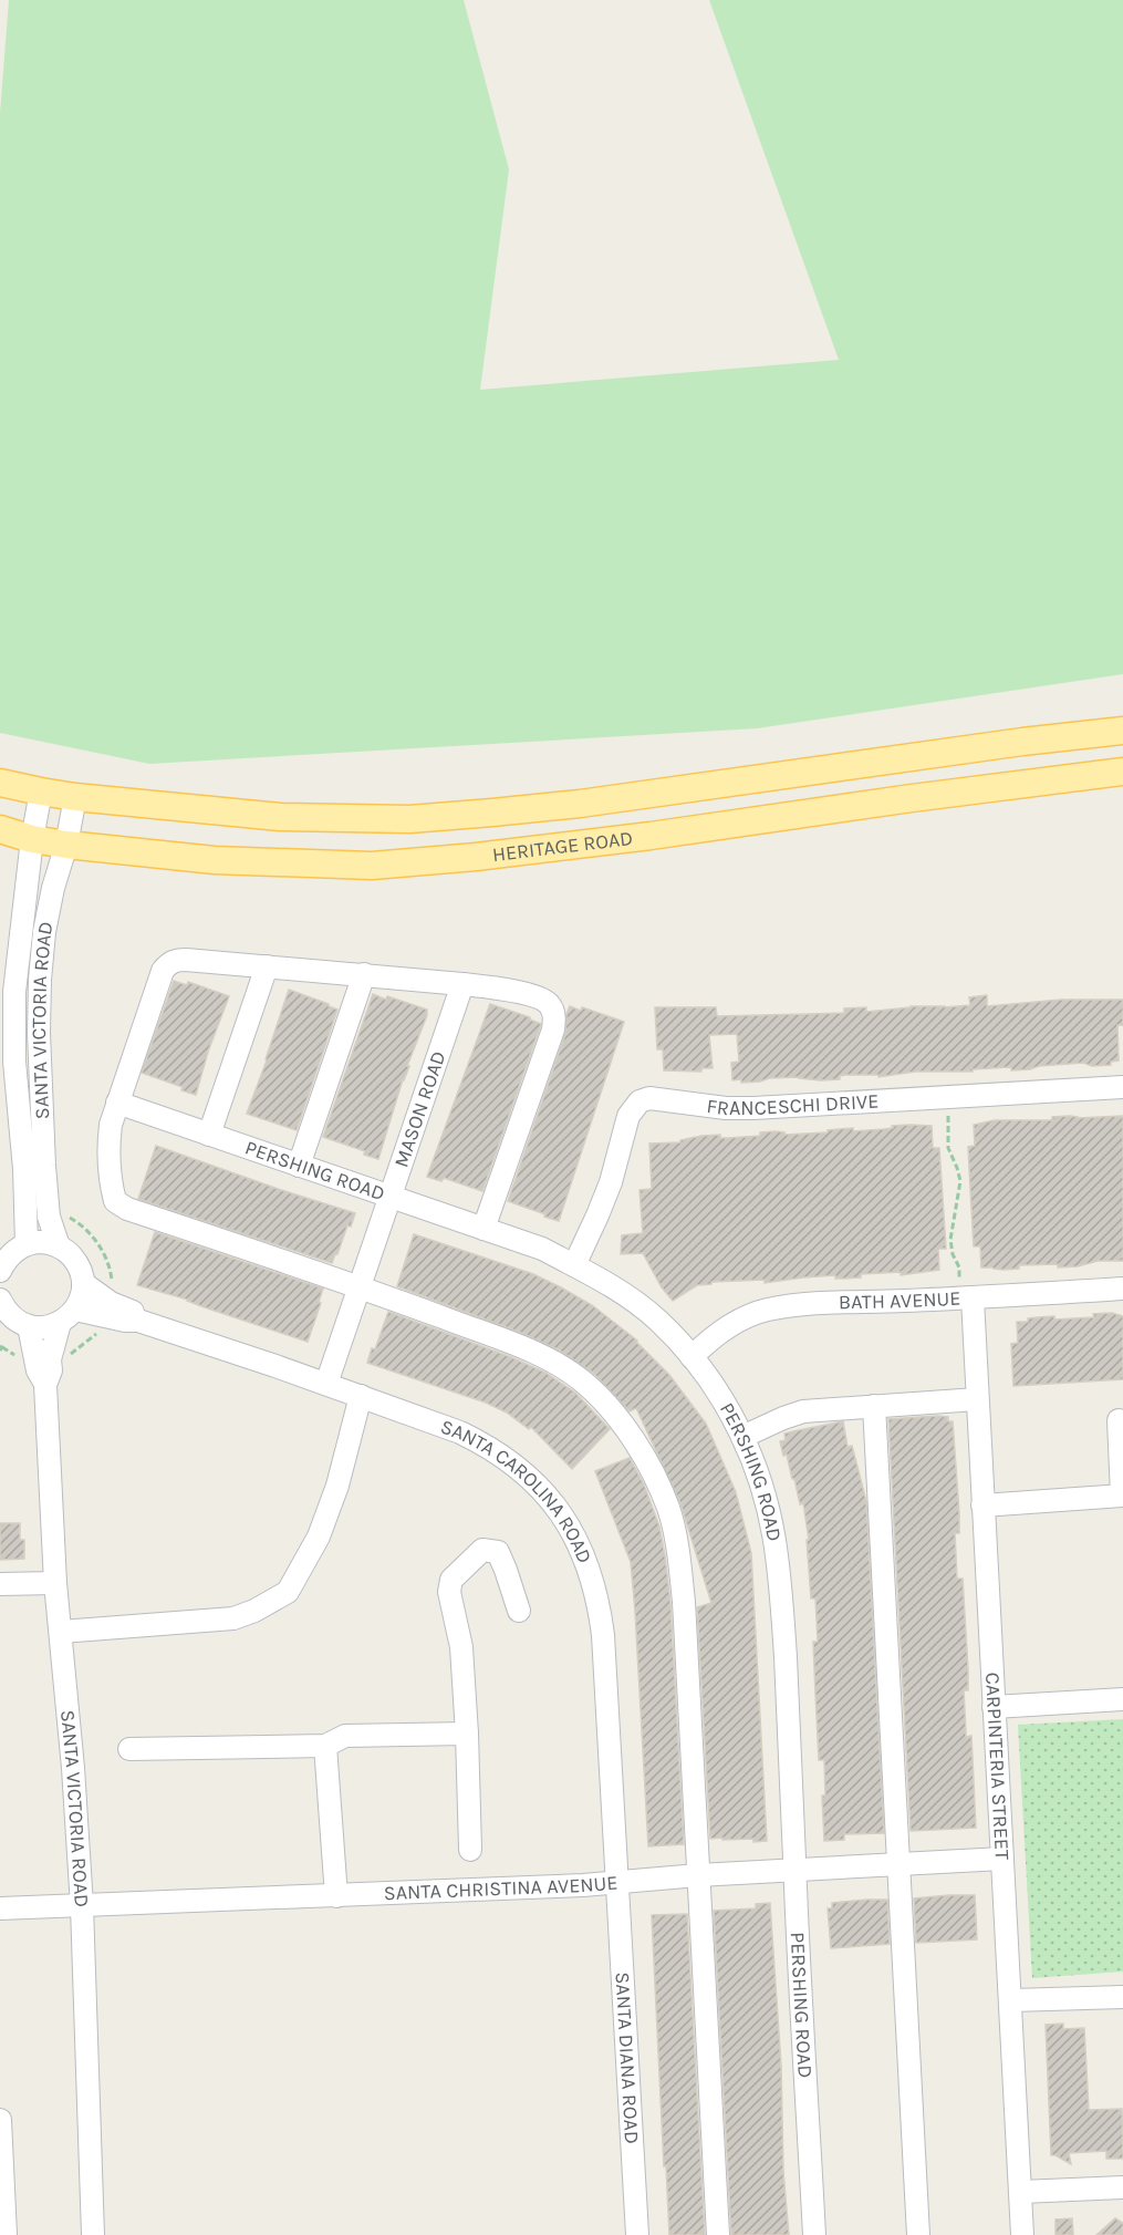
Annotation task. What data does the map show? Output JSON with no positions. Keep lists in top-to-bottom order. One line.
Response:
{"streets":{"main road":["HERITAGE ROAD"],"street":["SANTA VICTORIA ROAD","FRANCESCHI DRIVE","MASON ROAD","PERSHING ROAD","BATH AVENUE","SANTA CAROLINA ROAD","CARPINTERIA STREET","SANTA CHRISTINA AVENUE","SANTA DIANA ROAD"]},"crossings":[["HERITAGE ROAD","SANTA VICTORIA ROAD"],["SANTA VICTORIA ROAD","SANTA CAROLINA ROAD"],["SANTA VICTORIA ROAD","SANTA CHRISTINA AVENUE"],["FRANCESCHI DRIVE","PERSHING ROAD"],["MASON ROAD","PERSHING ROAD"],["MASON ROAD","SANTA CAROLINA ROAD"],["PERSHING ROAD","BATH AVENUE"],["PERSHING ROAD","SANTA CHRISTINA AVENUE"],["BATH AVENUE","CARPINTERIA STREET"],["SANTA CAROLINA ROAD","SANTA CHRISTINA AVENUE"],["SANTA CAROLINA ROAD","SANTA DIANA ROAD"],["CARPINTERIA STREET","SANTA CHRISTINA AVENUE"],["SANTA CHRISTINA AVENUE","SANTA DIANA ROAD"]]}
